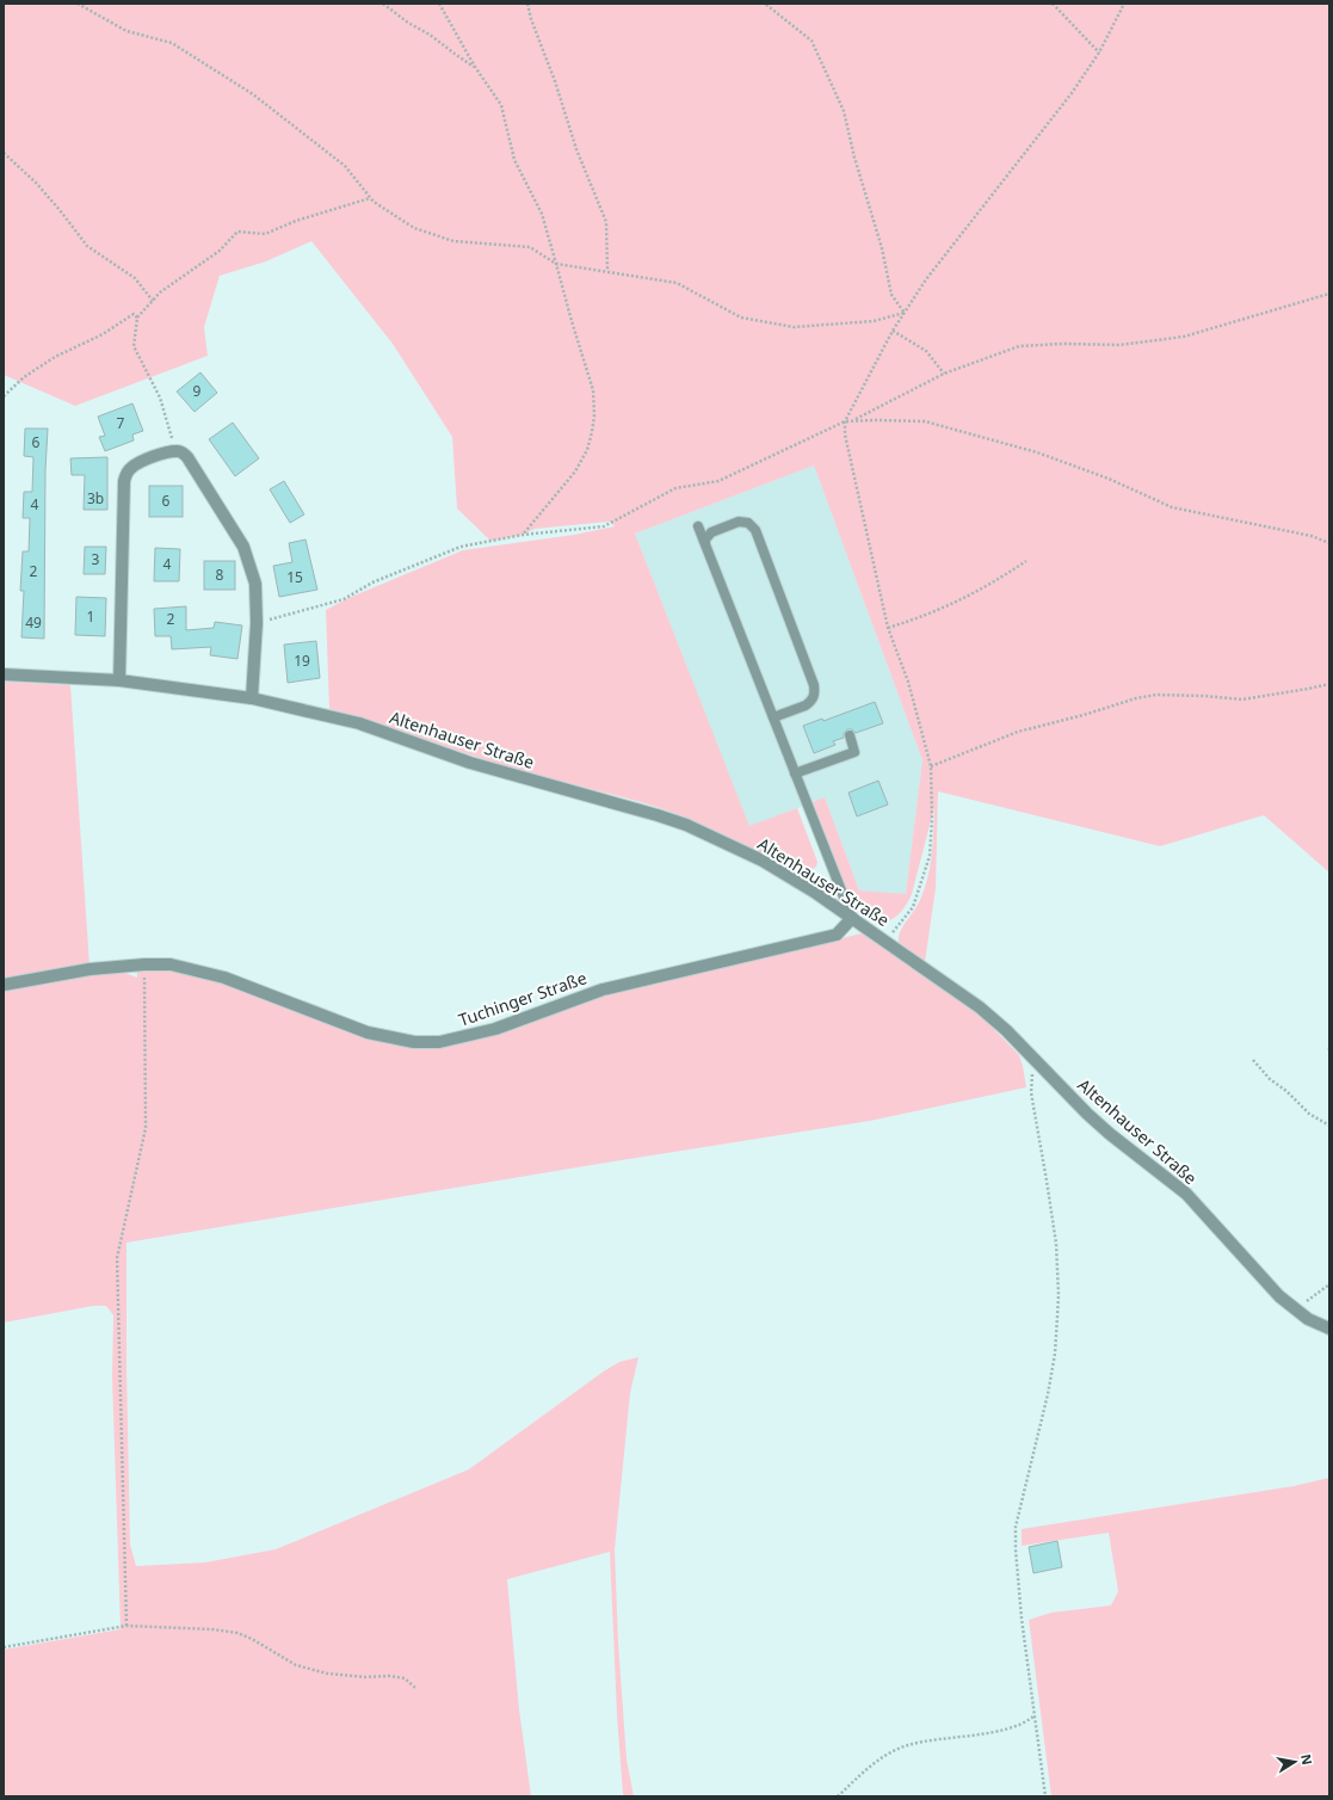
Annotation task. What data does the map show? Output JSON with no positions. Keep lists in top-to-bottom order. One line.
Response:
{"streets":{"street":["Altenhauser Straße","Tuchinger Straße"]},"crossings":[["Altenhauser Straße","Tuchinger Straße"]],"house_numbers":["9","7","6","3b","6","4","3","4","2","8","15","1","2","49","19"],"north":"right"}
